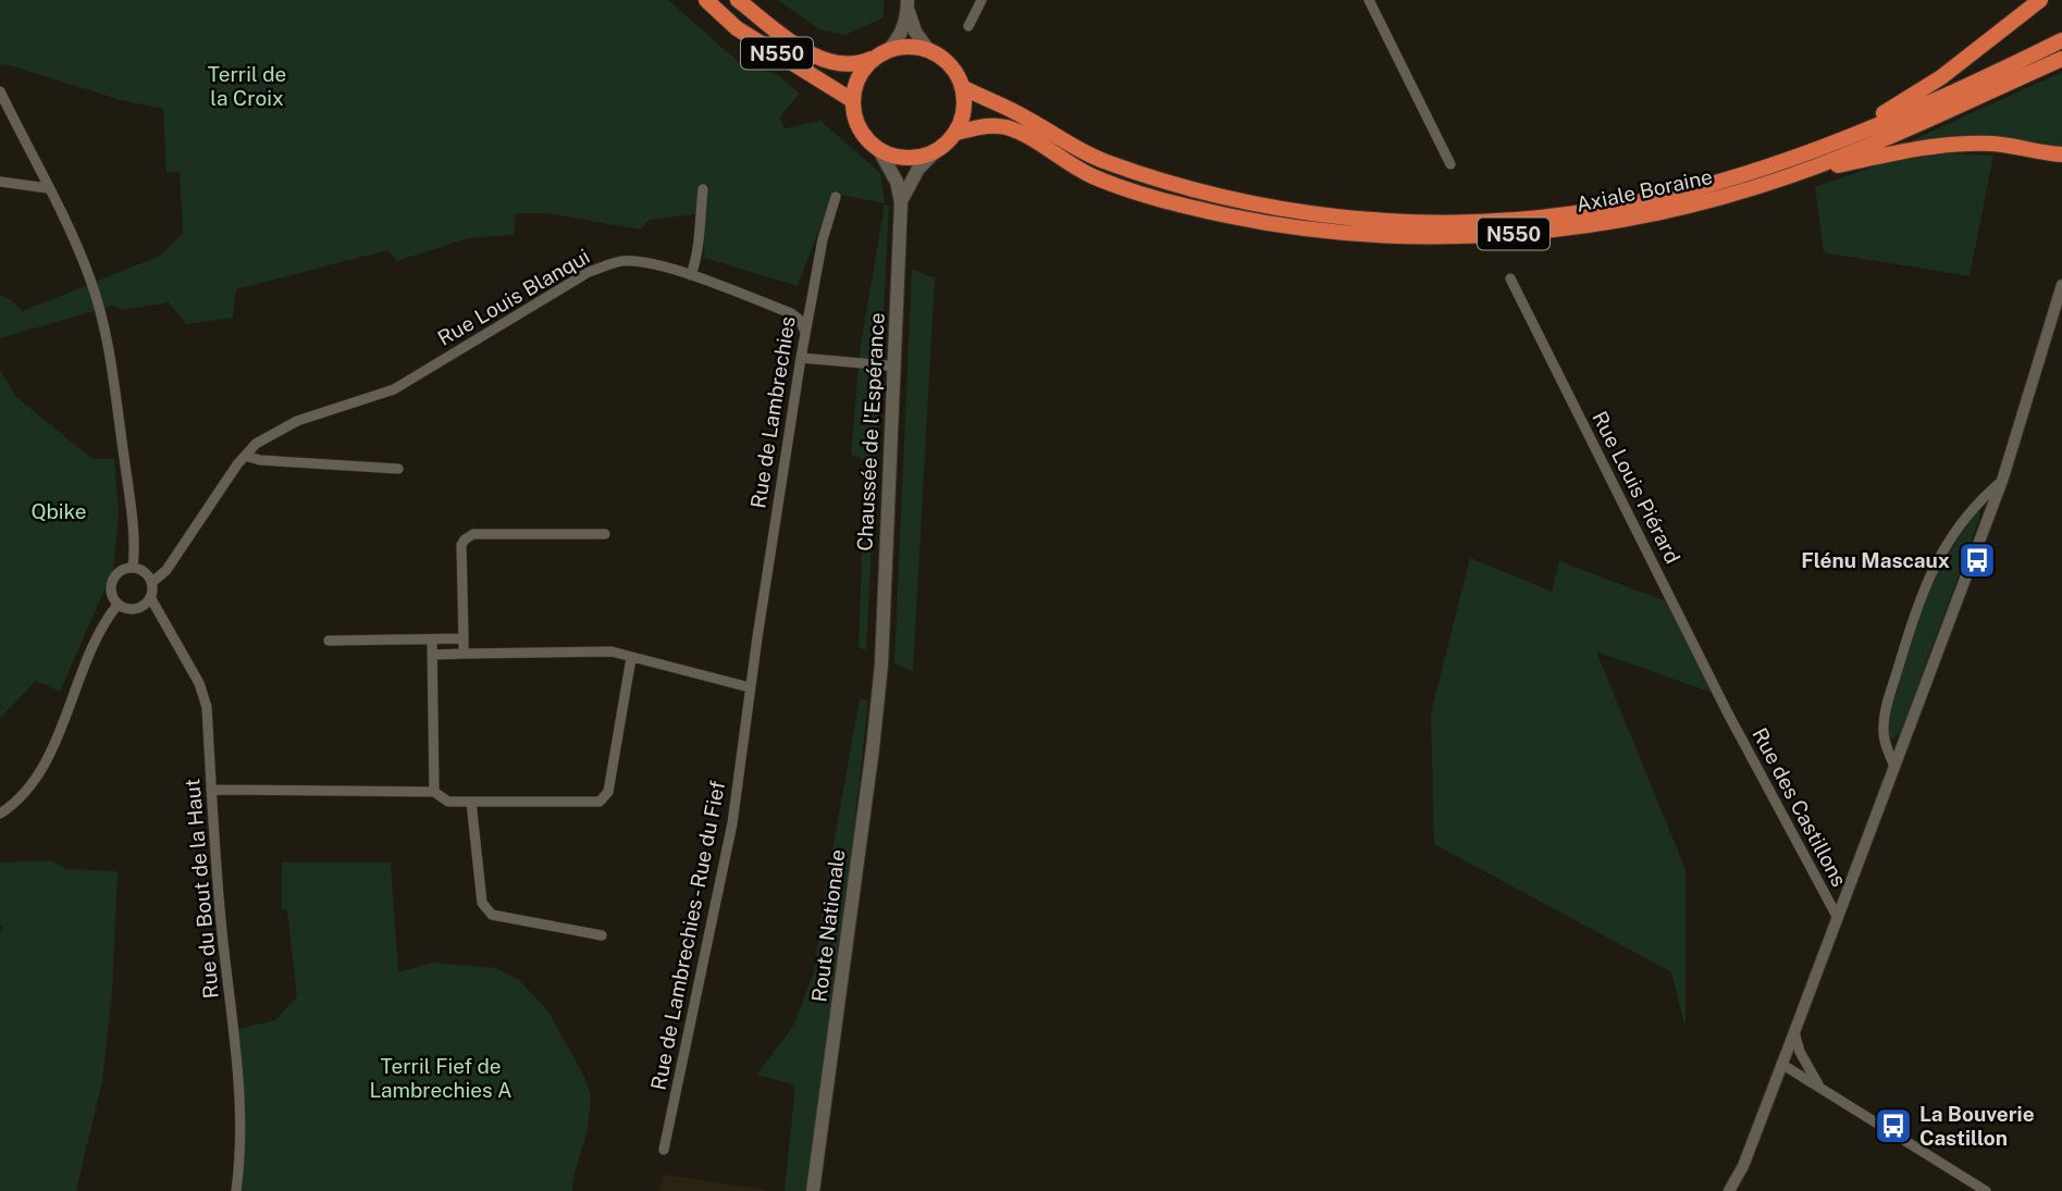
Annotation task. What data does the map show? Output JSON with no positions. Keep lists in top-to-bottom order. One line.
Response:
{"streets":{"highway":["N550","Axiale Boraine"],"main road":["Chaussée de l'Espérance","Route Nationale"],"street":["Rue Louis Blanqui","Rue de Lambrechies","Rue Louis Piérard","Rue des Castillons","Rue du Bout de la Haut","Rue de Lambrechies - Rue du Fief"]},"crossings":[["N550","Axiale Boraine"],["Rue Louis Blanqui","Rue de Lambrechies"],["Rue Louis Blanqui","Rue du Bout de la Haut"],["Rue de Lambrechies","Rue de Lambrechies - Rue du Fief"],["Chaussée de l'Espérance","Route Nationale"],["Rue Louis Piérard","Rue des Castillons"]],"parks":["Terril de la Croix","Qbike","Terril Fief de Lambrechies A"],"places":{"bus stop":["Flénu Mascaux","La Bouverie Castillon"]}}
